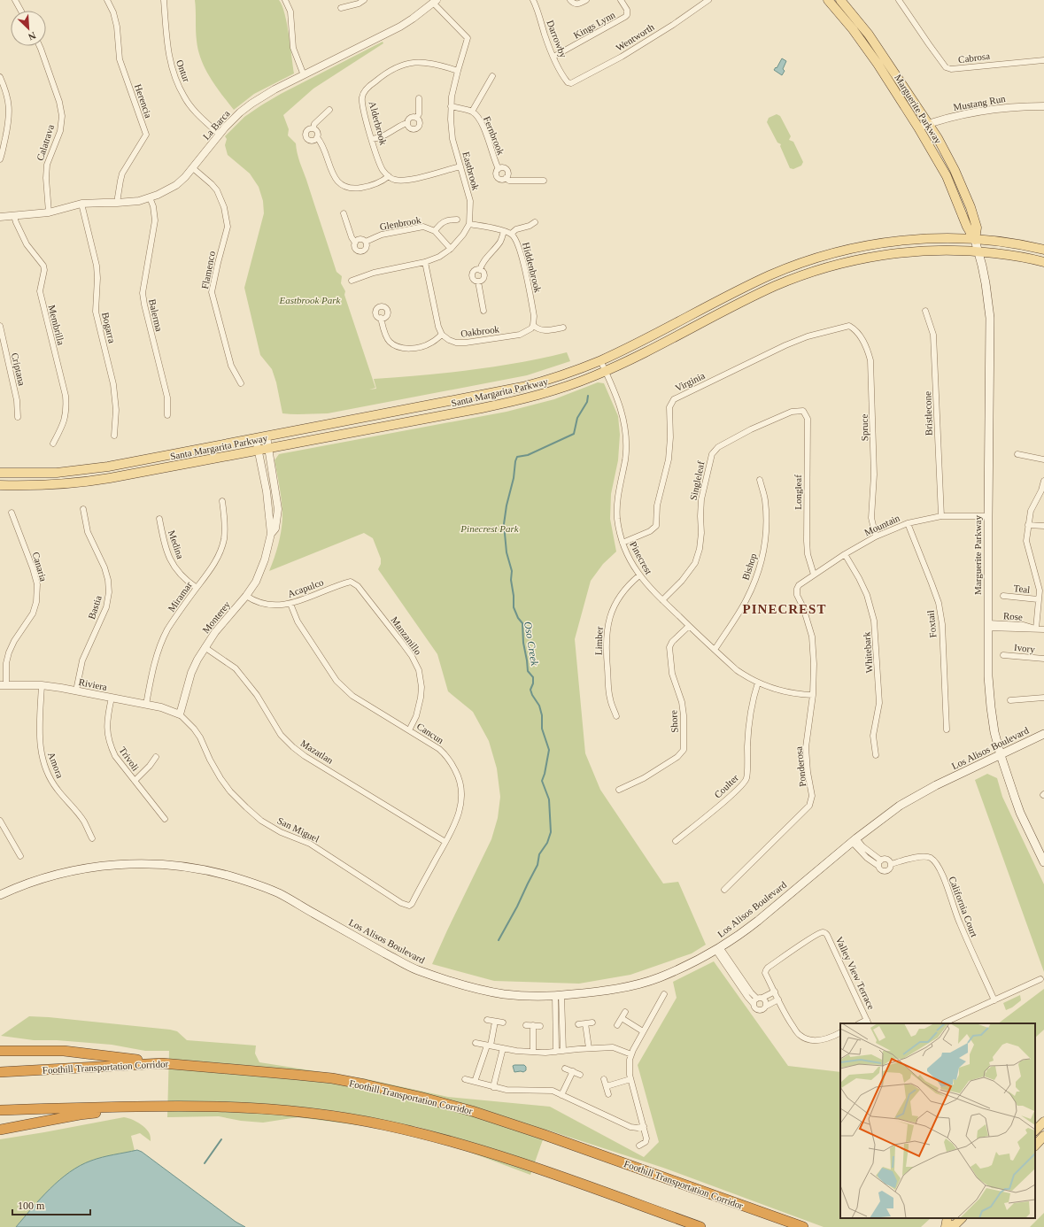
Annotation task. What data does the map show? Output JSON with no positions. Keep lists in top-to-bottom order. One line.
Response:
{"streets":{"highway":["Foothill Transportation Corridor"],"main road":["Marguerite Parkway","Santa Margarita Parkway","Los Alisos Boulevard"],"street":["Kings Lynn","Wentworth","Darrowby","Cabrosa","Ontur","Herencia","Mustang Run","Alderbrook","La Barca","Fernbrook","Calatrava","Eastbrook","Glenbrook","Hiddenbrook","Flamenco","Balerma","Membrilla","Bogarra","Oakbrook","Criptana","Virginia","Bristlecone","Spruce","Singleleaf","Longleaf","Mountain","Medina","Pinecrest","Canaria","Bishop","Acapulco","Teal","Miramar","Bastia","Rose","Monterey","Foxtail","Manzanillo","Limber","Ivory","Whitebark","Riviera","Shore","Cancun","Mazatlan","Trivoli","Amora","Ponderosa","Coulter","San Miguel","California Court","Valley View Terrace"]},"crossings":[["Kings Lynn","Darrowby"],["Wentworth","Darrowby"],["Ontur","La Barca"],["Herencia","La Barca"],["Mustang Run","Marguerite Parkway"],["Marguerite Parkway","Santa Margarita Parkway"],["Marguerite Parkway","Mountain"],["Marguerite Parkway","Rose"],["Marguerite Parkway","Los Alisos Boulevard"],["Alderbrook","Eastbrook"],["La Barca","Calatrava"],["La Barca","Eastbrook"],["La Barca","Flamenco"],["La Barca","Balerma"],["La Barca","Membrilla"],["La Barca","Bogarra"],["Fernbrook","Eastbrook"],["Eastbrook","Glenbrook"],["Eastbrook","Hiddenbrook"],["Hiddenbrook","Oakbrook"],["Virginia","Spruce"],["Virginia","Pinecrest"],["Santa Margarita Parkway","Pinecrest"],["Santa Margarita Parkway","Monterey"],["Bristlecone","Mountain"],["Spruce","Mountain"],["Singleleaf","Longleaf"],["Singleleaf","Pinecrest"],["Longleaf","Mountain"],["Mountain","Foxtail"],["Mountain","Whitebark"],["Mountain","Ponderosa"],["Medina","Miramar"],["Pinecrest","Bishop"],["Pinecrest","Limber"],["Pinecrest","Shore"],["Pinecrest","Ponderosa"],["Pinecrest","Coulter"],["Canaria","Riviera"],["Acapulco","Monterey"],["Acapulco","Manzanillo"],["Acapulco","Cancun"],["Miramar","Riviera"],["Bastia","Riviera"],["Monterey","Riviera"],["Monterey","Mazatlan"],["Monterey","San Miguel"],["Manzanillo","Cancun"],["Riviera","Trivoli"],["Riviera","Amora"],["Riviera","San Miguel"],["Cancun","Mazatlan"],["Cancun","San Miguel"]],"districts":["PINECREST"],"water":["Oso Creek"],"parks":["Eastbrook Park","Pinecrest Park"],"scale_bar":"100 m","north":"bottom right"}
